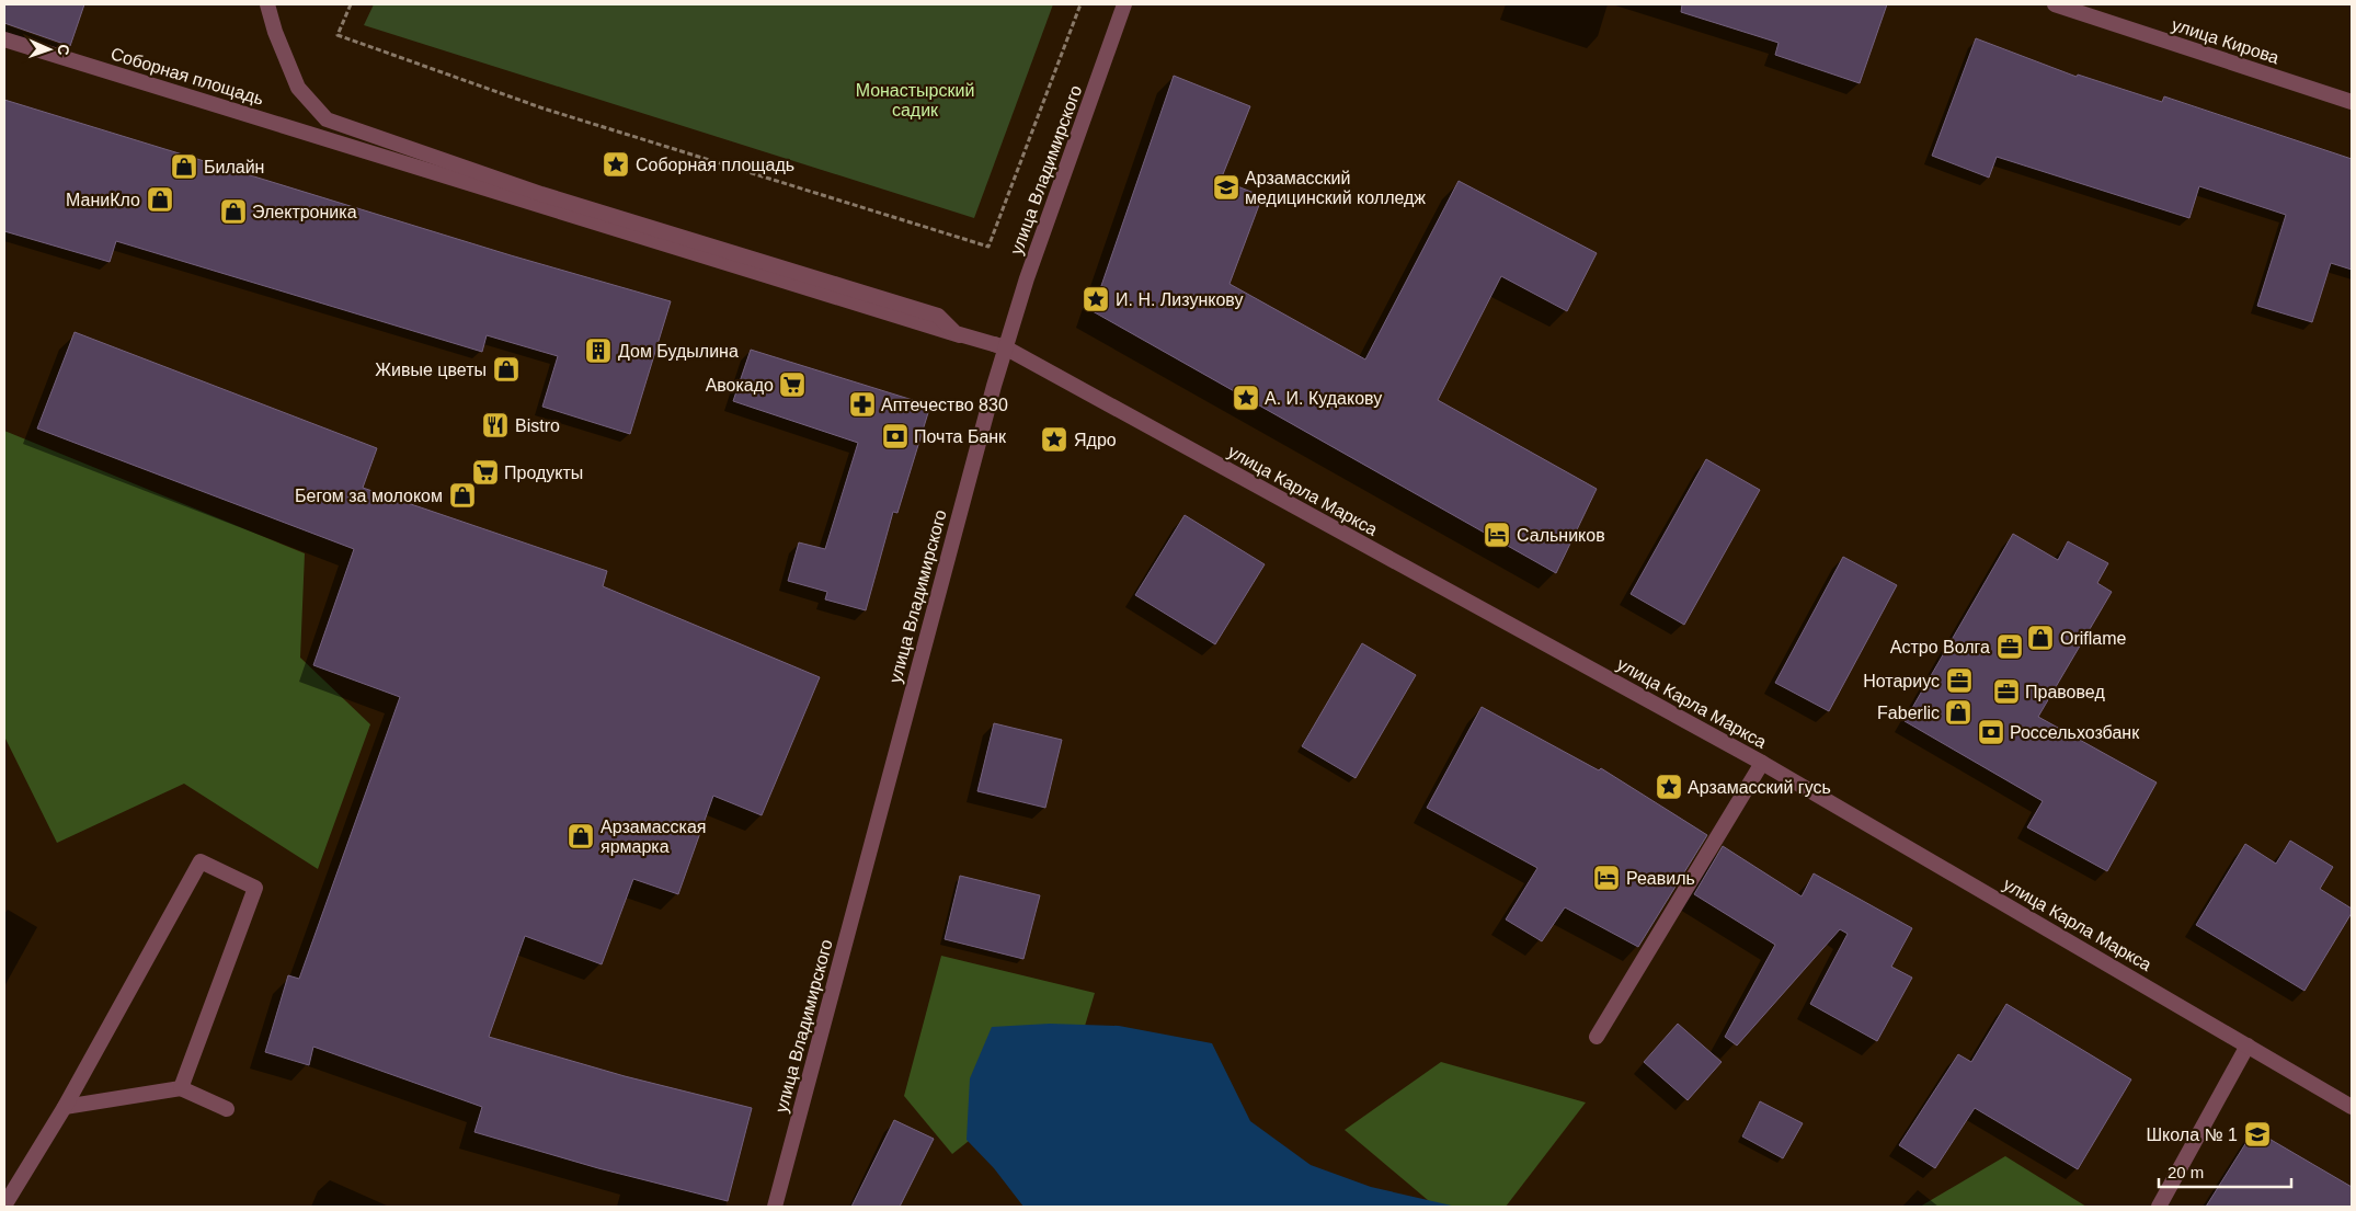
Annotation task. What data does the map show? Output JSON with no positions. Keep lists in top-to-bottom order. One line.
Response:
{"streets":{"street":["улица Кирова","Соборная площадь","улица Владимирского","улица Карла Маркса"]},"crossings":[["Соборная площадь","улица Владимирского"],["Соборная площадь","улица Карла Маркса"],["улица Владимирского","улица Карла Маркса"]],"parks":["Монастырский садик"],"places":{"place":["Соборная площадь","И. Н. Лизункову","А. И. Кудакову","Ядро","Арзамасский гусь"],"shop":["Билайн","МаниКло","Электроника","Живые цветы","Бегом за молоком","Oriflame","Faberlic","Арзамасская ярмарка"],"school or university":["Арзамасский медицинский колледж","Школа № 1"],"building":["Дом Будылина"],"supermarket":["Авокадо","Продукты"],"pharmacy":["Аптечество 830"],"restaurant":["Bistro"],"bank":["Почта Банк","Россельхозбанк"],"hotel":["Сальников","Реавиль"],"office":["Астро Волга","Нотариус","Правовед"]},"scale_bar":"20 m","north":"right"}
